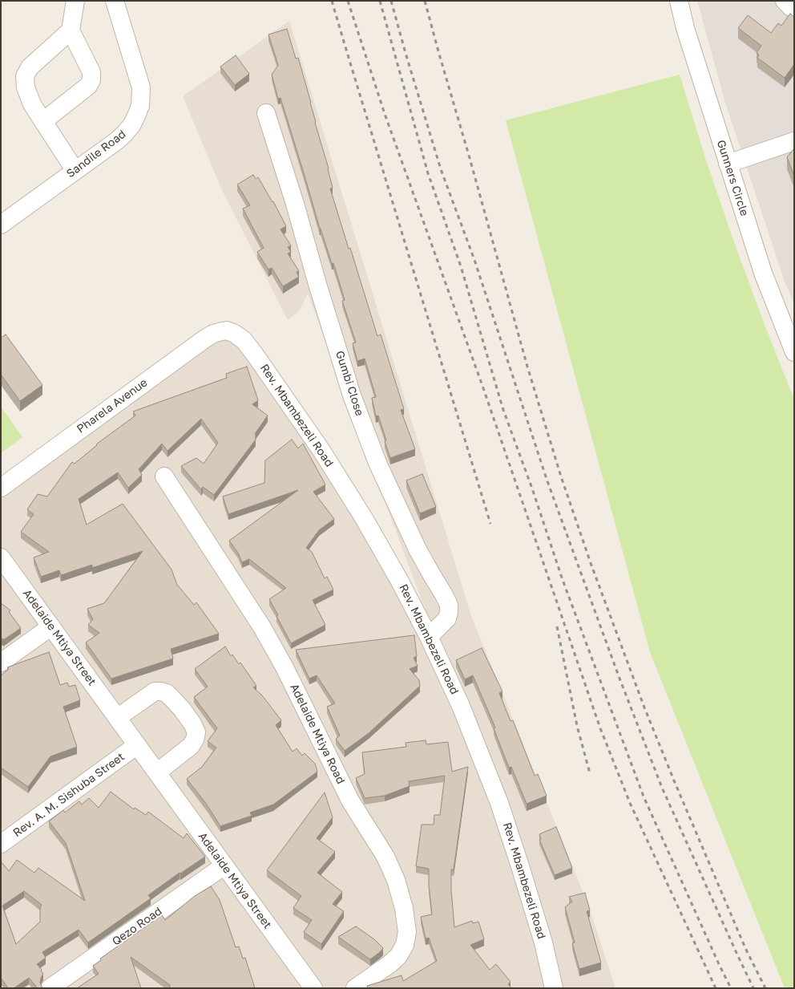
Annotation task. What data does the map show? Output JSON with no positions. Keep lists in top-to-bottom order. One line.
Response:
{"streets":{"street":["Sandile Road","Gunners Circle","Gumbi Close","Pharela Avenue","Rev. Mbambezeli Road","Adelaide Mtiya Street","Adelaide Mtiya Road","Rev. A. M. Sishuba Street","Qezo Road"]},"crossings":[["Gumbi Close","Rev. Mbambezeli Road"],["Pharela Avenue","Rev. Mbambezeli Road"],["Adelaide Mtiya Street","Rev. A. M. Sishuba Street"],["Adelaide Mtiya Street","Qezo Road"]]}
